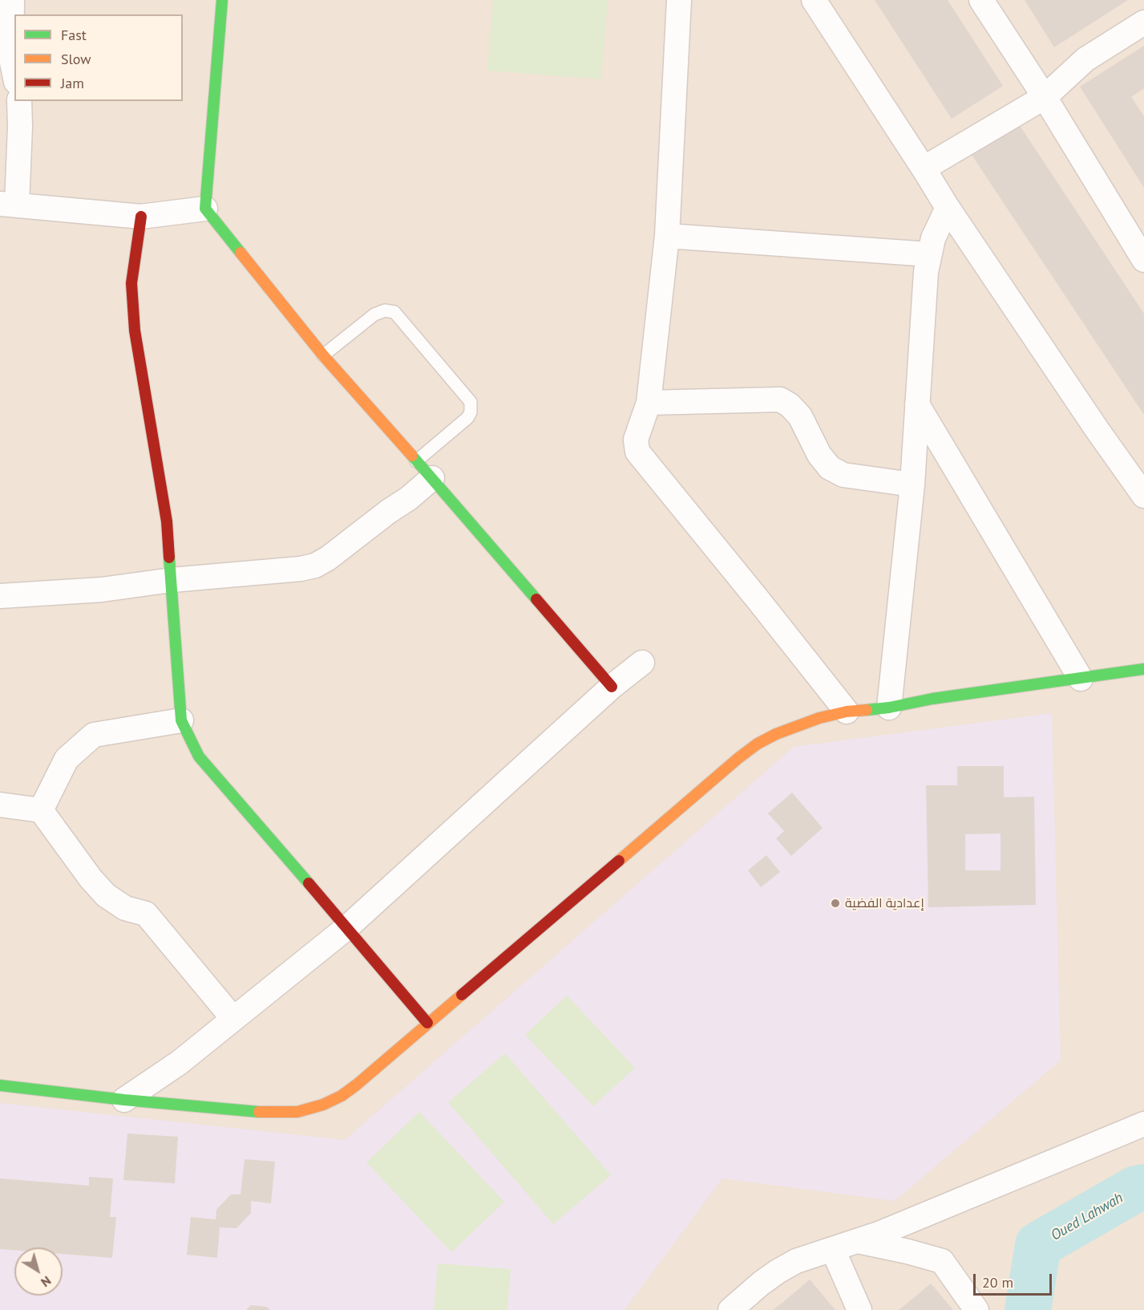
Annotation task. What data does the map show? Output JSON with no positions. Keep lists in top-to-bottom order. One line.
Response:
{"water":["Oued Lahwah"],"places":["إعدادية الفضية"],"legend":["Fast","Slow","Jam"],"scale_bar":"20 m","north":"bottom right"}
